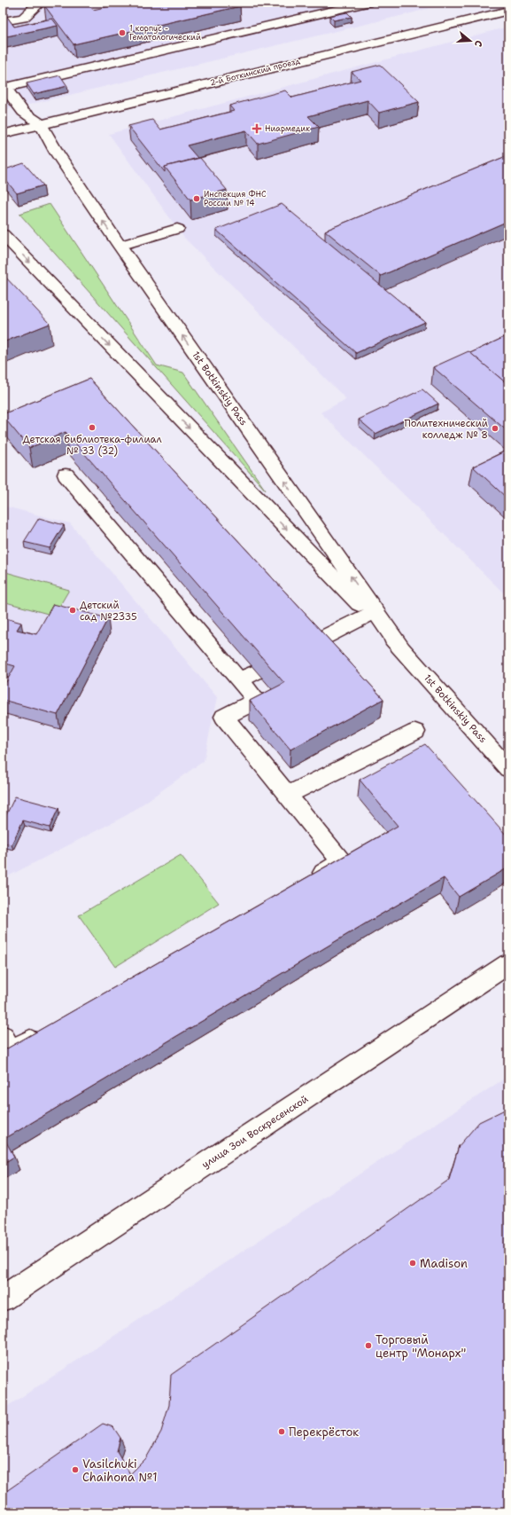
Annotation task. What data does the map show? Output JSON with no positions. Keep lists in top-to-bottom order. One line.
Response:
{"streets":{"street":["2-й Боткинский проезд","1st Botkinskiy Pass","улица Зои Воскресенской"]},"crossings":[["2-й Боткинский проезд","1st Botkinskiy Pass"]],"places":{"other":["1 корпус - Гематологический","Инспекция ФНС России № 14","Детская библиотека-филиал № 33 (32)","Политехнический колледж № 8","Детский сад №2335","Madison","Торговый центр \"Монарх\"","Перекрёсток","Vasilchuki Chaihona №1"],"health":["Ниармедик"]},"north":"right"}
